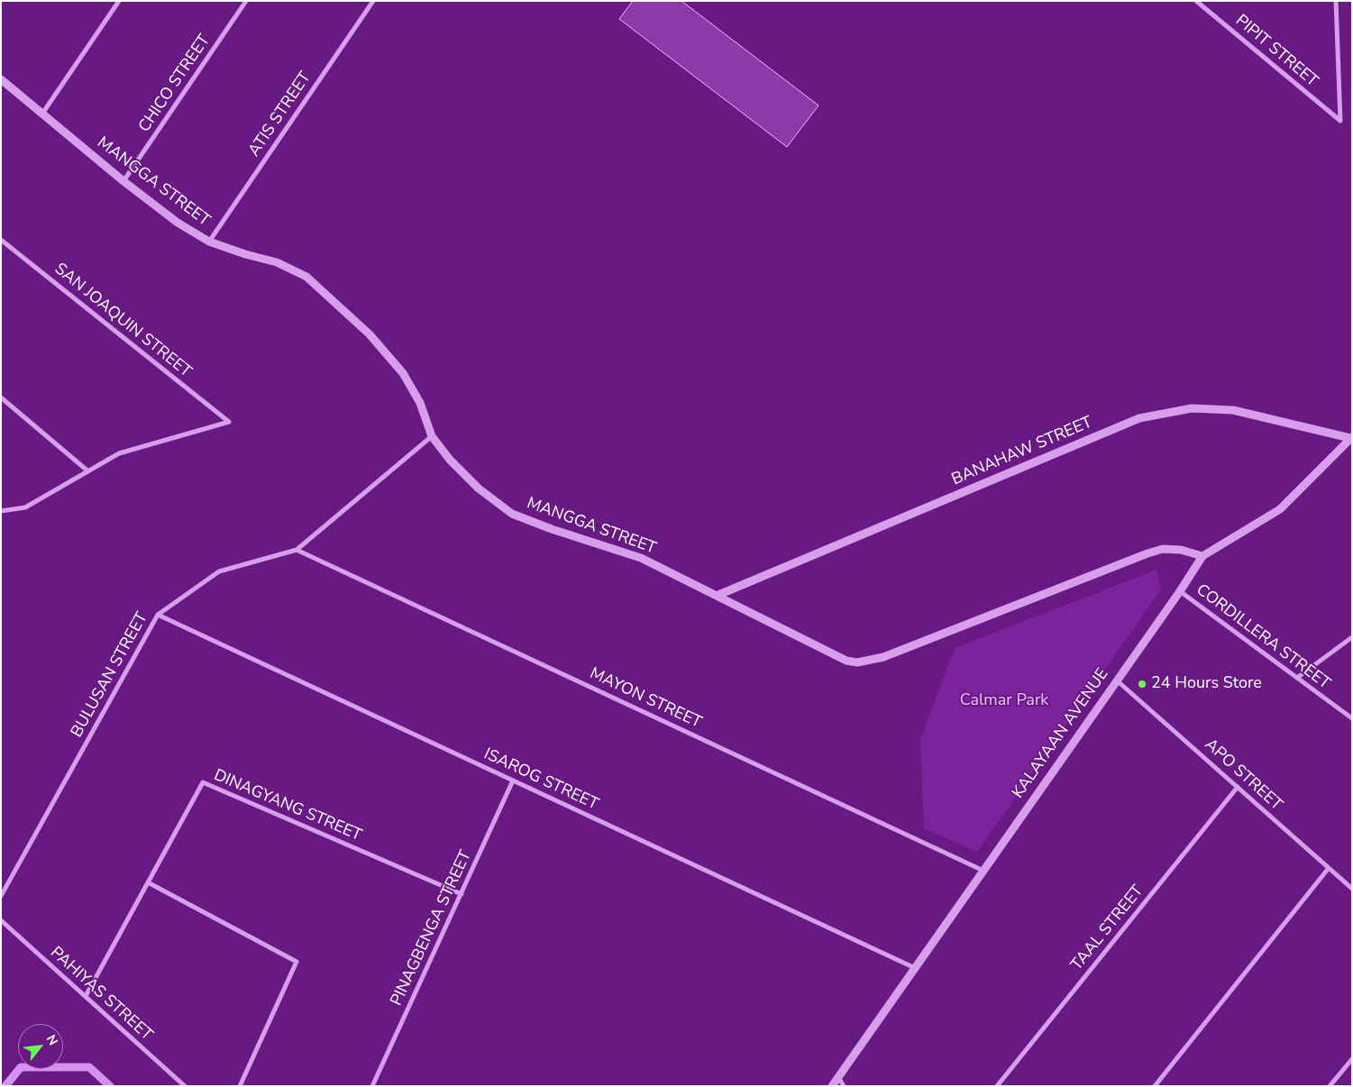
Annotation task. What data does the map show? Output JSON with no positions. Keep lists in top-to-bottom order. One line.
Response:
{"streets":{"street":["PIPIT STREET","CHICO STREET","ATIS STREET","MANGGA STREET","SAN JOAQUIN STREET","BANAHAW STREET","CORDILLERA STREET","BULUSAN STREET","MAYON STREET","KALAYAAN AVENUE","APO STREET","ISAROG STREET","DINAGYANG STREET","PINAGBENGA STREET","TAAL STREET","PAHIYAS STREET"]},"crossings":[["CHICO STREET","MANGGA STREET"],["ATIS STREET","MANGGA STREET"],["MANGGA STREET","BANAHAW STREET"],["MANGGA STREET","BULUSAN STREET"],["MANGGA STREET","KALAYAAN AVENUE"],["BANAHAW STREET","KALAYAAN AVENUE"],["CORDILLERA STREET","KALAYAAN AVENUE"],["BULUSAN STREET","MAYON STREET"],["BULUSAN STREET","ISAROG STREET"],["MAYON STREET","KALAYAAN AVENUE"],["KALAYAAN AVENUE","APO STREET"],["KALAYAAN AVENUE","ISAROG STREET"],["APO STREET","TAAL STREET"],["ISAROG STREET","PINAGBENGA STREET"],["DINAGYANG STREET","PINAGBENGA STREET"],["DINAGYANG STREET","PAHIYAS STREET"]],"parks":["Calmar Park"],"places":["24 Hours Store"],"north":"top right"}
